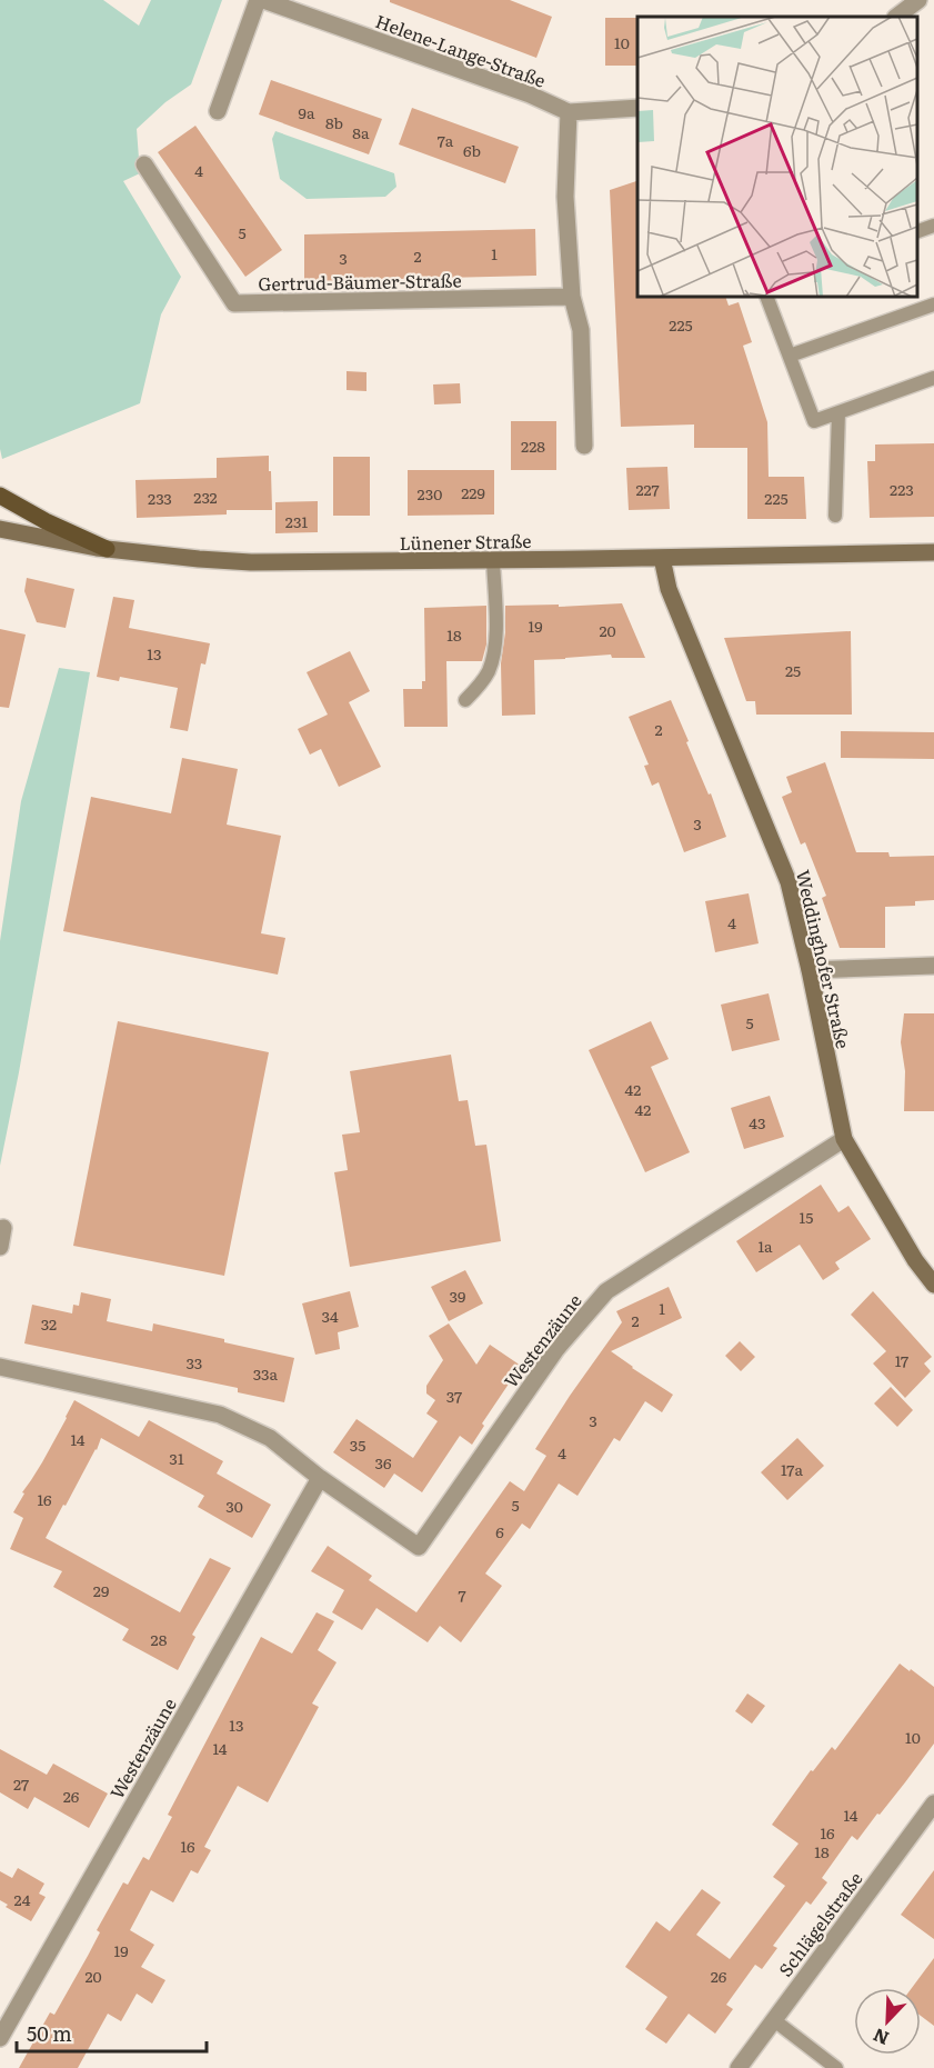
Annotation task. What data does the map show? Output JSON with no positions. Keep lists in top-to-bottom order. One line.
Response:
{"streets":{"main road":["Lünener Straße","Weddinghofer Straße"],"street":["Helene-Lange-Straße","Gertrud-Bäumer-Straße","Westenzäune","Schlägelstraße"]},"crossings":[["Lünener Straße","Weddinghofer Straße"],["Weddinghofer Straße","Westenzäune"]],"house_numbers":["10","9a","8b","8a","7a","6b","4","5","1","2","3","225","228","227","223","229","230","232","233","225","231","19","20","18","13","25","2","3","4","5","42","42","43","15","1a","39","1","34","2","32","17","33","33a","37","3","14","35","4","31","36","17a","16","5","30","6","29","7","28","13","10","14","27","26","14","16","16","18","24","19","20","26"],"scale_bar":"50 m","north":"bottom left"}
